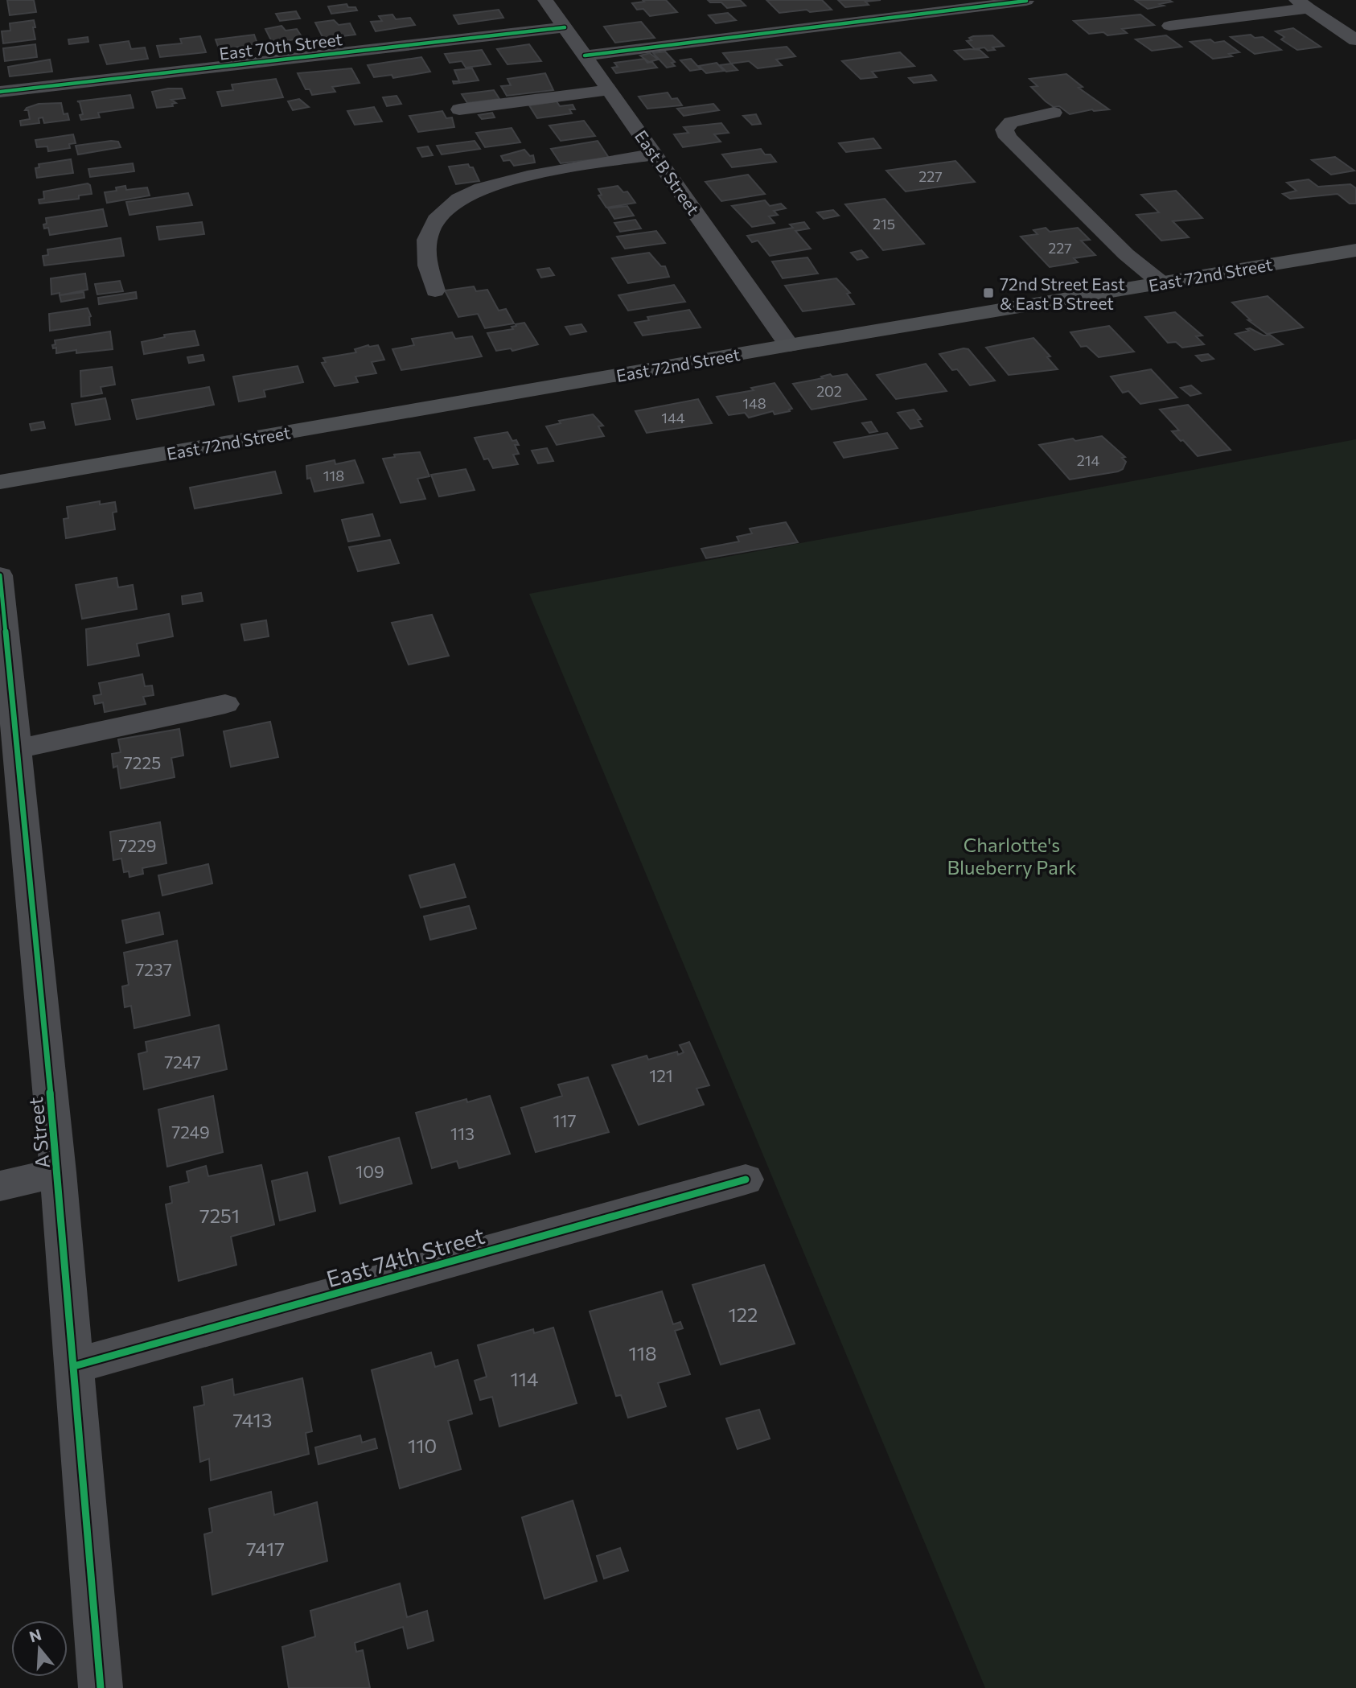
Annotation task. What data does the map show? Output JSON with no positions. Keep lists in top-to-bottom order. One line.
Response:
{"streets":{"main road":["East 72nd Street"],"street":["East 70th Street","East B Street","A Street","East 74th Street"]},"crossings":[["East 70th Street","East B Street"],["East B Street","East 72nd Street"],["A Street","East 74th Street"]],"parks":["Charlotte's Blueberry Park"],"places":{"transit":["72nd Street East & East B Street"]},"house_numbers":["227","215","227","202","148","144","214","118","7225","7229","7237","7247","121","117","7249","113","109","7251","122","118","114","7413","110","7417"],"north":"top"}
